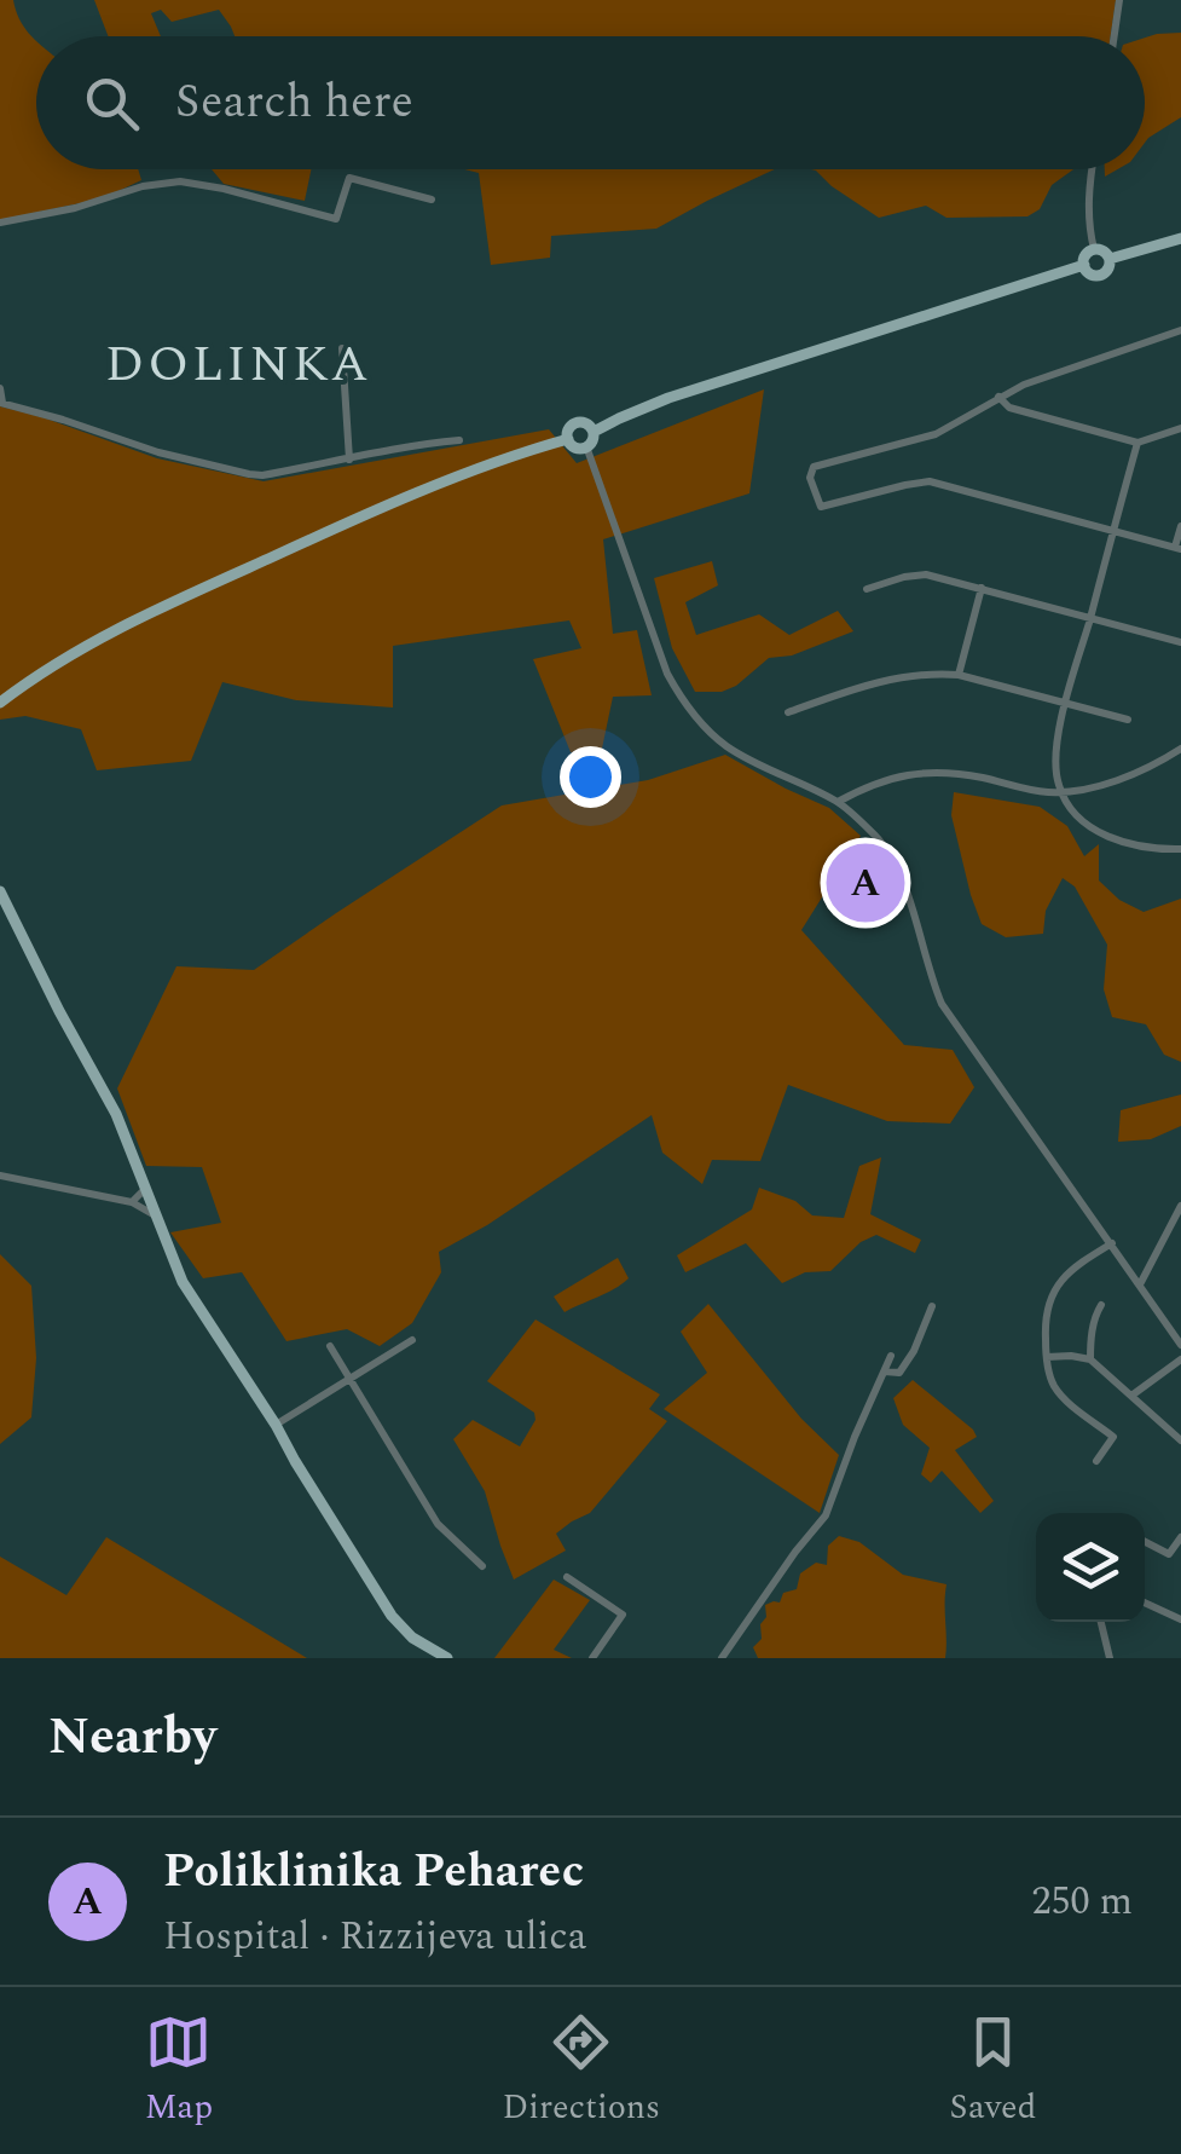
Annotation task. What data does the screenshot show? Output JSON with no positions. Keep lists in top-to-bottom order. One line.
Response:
{"districts":["DOLINKA"],"page":{"search":"Search here","pins":"A","heading":"Nearby","list":[{"mark":"A","name":"Poliklinika Peharec","note":"Hospital · Rizzijeva ulica","value":"250 m"}],"nav":["Map","Directions","Saved"]}}
